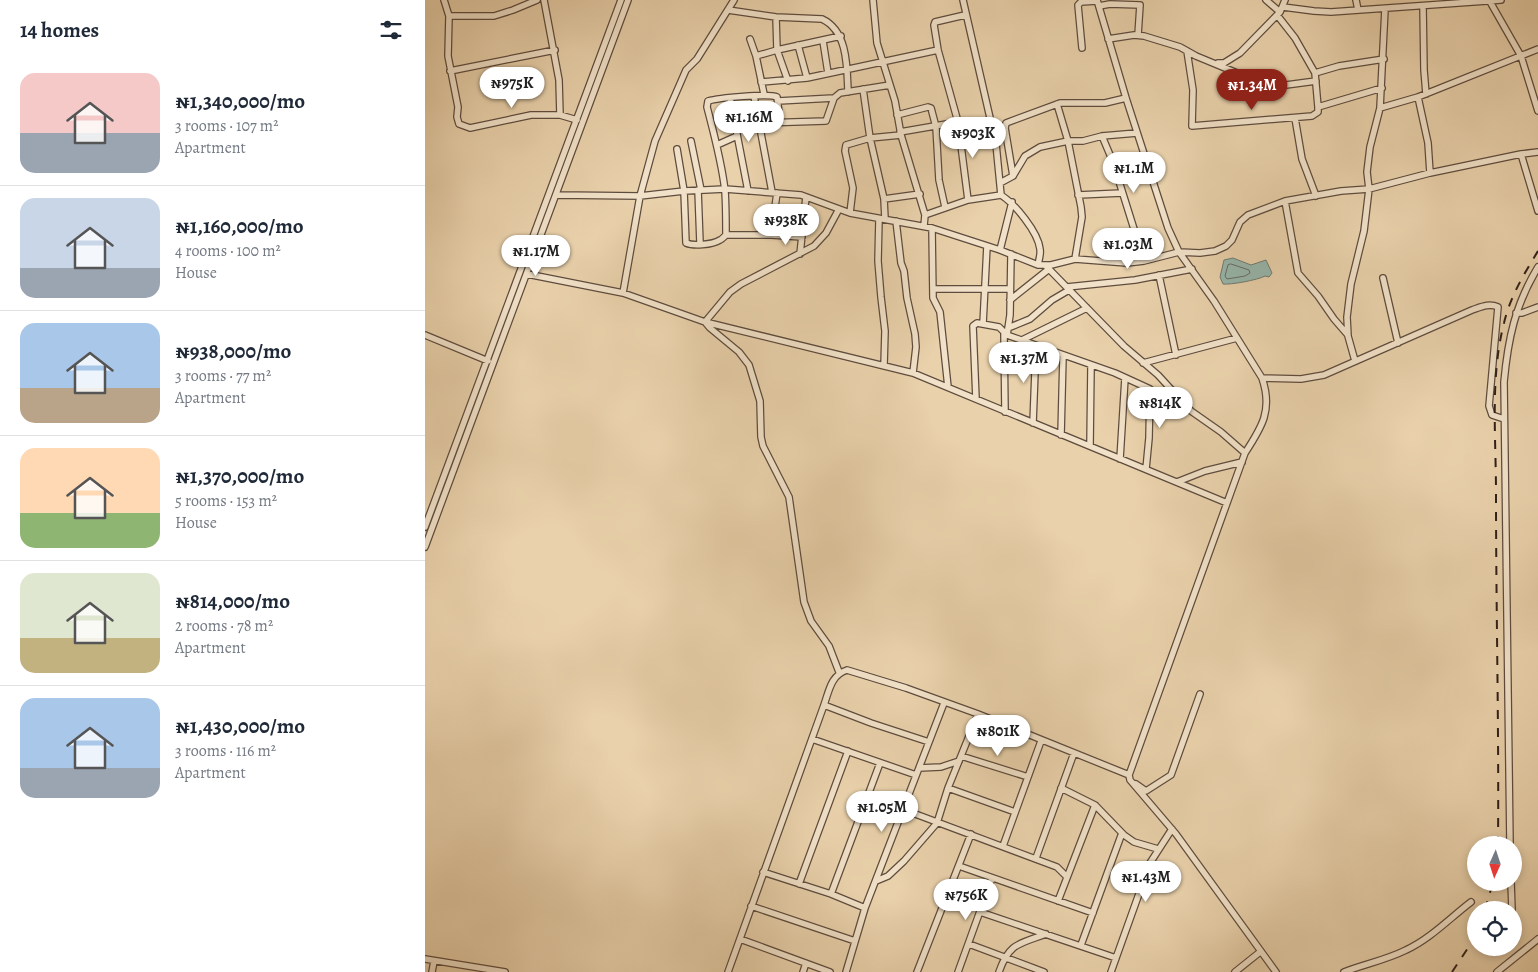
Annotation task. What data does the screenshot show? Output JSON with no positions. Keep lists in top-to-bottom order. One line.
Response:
{"north":"bottom","page":{"heading":"14 homes","list":[{"name":"₦1,340,000/mo","note":"3 rooms · 107 m² · Apartment"},{"name":"₦1,160,000/mo","note":"4 rooms · 100 m² · House"},{"name":"₦938,000/mo","note":"3 rooms · 77 m² · Apartment"},{"name":"₦1,370,000/mo","note":"5 rooms · 153 m² · House"},{"name":"₦814,000/mo","note":"2 rooms · 78 m² · Apartment"},{"name":"₦1,430,000/mo","note":"3 rooms · 116 m² · Apartment"}],"price":["₦975K","₦1.34M","₦1.16M","₦903K","₦1.1M","₦938K","₦1.03M","₦1.17M","₦1.37M","₦814K","₦801K","₦1.05M","₦1.43M","₦756K"]}}
